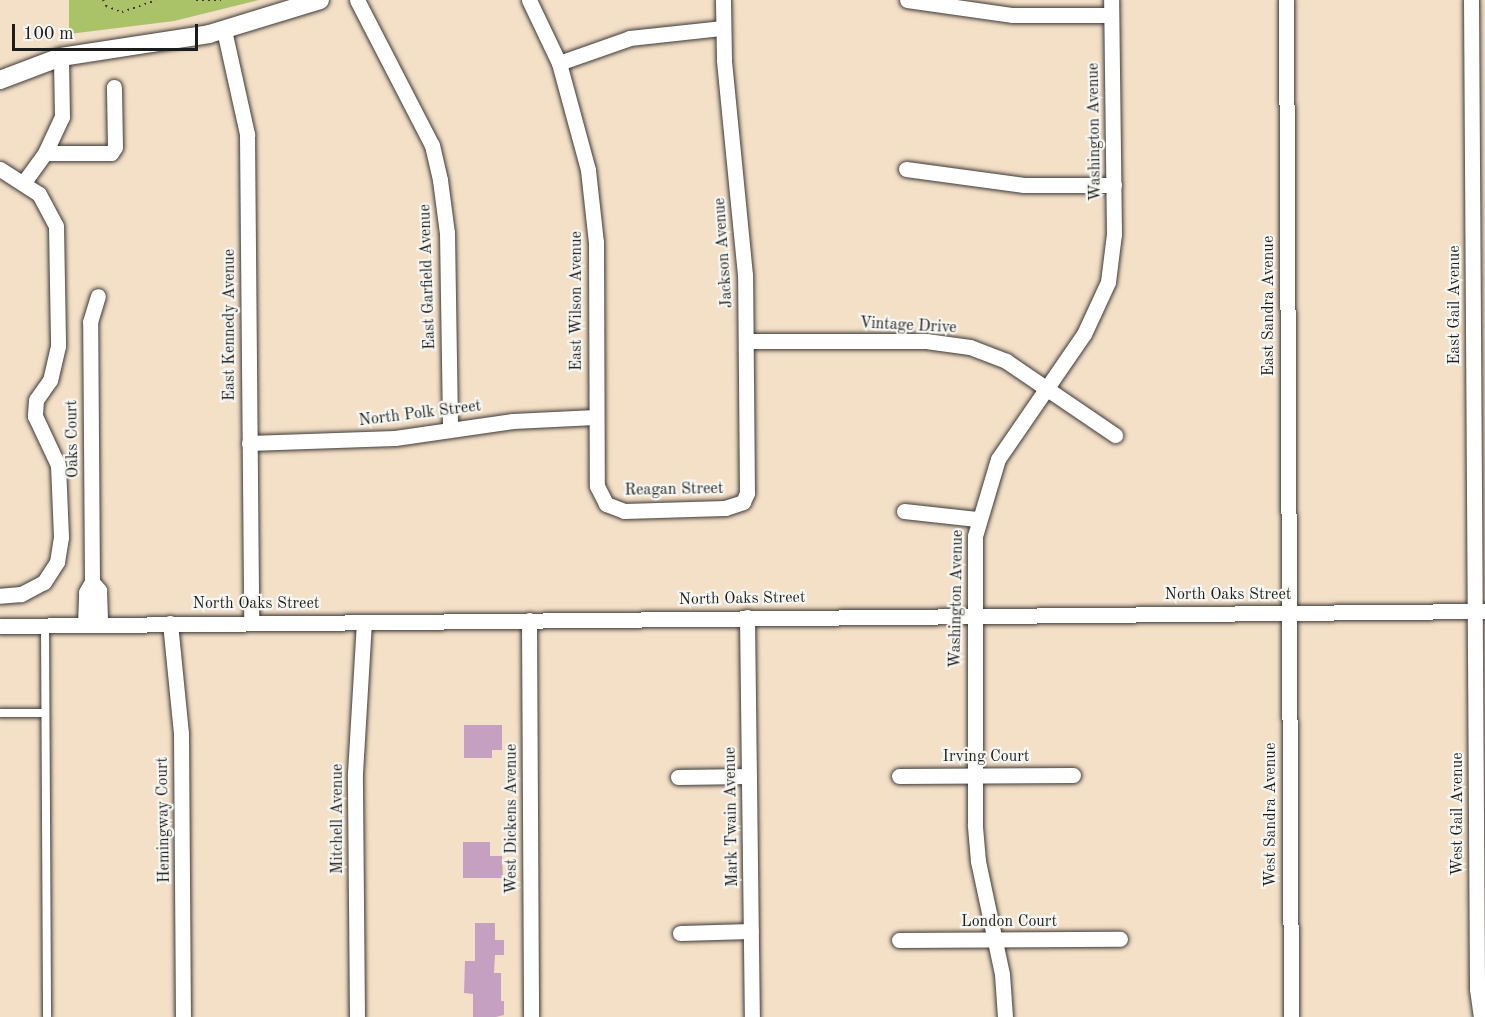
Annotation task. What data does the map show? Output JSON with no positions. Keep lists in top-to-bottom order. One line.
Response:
{"streets":{"street":["Washington Avenue","Jackson Avenue","East Garfield Avenue","East Wilson Avenue","East Gail Avenue","East Sandra Avenue","East Kennedy Avenue","Vintage Drive","North Polk Street","Oaks Court","Reagan Street","North Oaks Street","Irving Court","West Gail Avenue","West Sandra Avenue","Mark Twain Avenue","Mitchell Avenue","West Dickens Avenue","Hemingway Court","London Court"]},"crossings":[["Washington Avenue","Vintage Drive"],["Washington Avenue","North Oaks Street"],["Washington Avenue","Irving Court"],["Washington Avenue","London Court"],["Jackson Avenue","Vintage Drive"],["Jackson Avenue","Reagan Street"],["East Garfield Avenue","North Polk Street"],["East Wilson Avenue","North Polk Street"],["East Wilson Avenue","Reagan Street"],["East Gail Avenue","North Oaks Street"],["East Gail Avenue","West Gail Avenue"],["East Sandra Avenue","North Oaks Street"],["East Sandra Avenue","West Sandra Avenue"],["East Kennedy Avenue","North Polk Street"],["East Kennedy Avenue","North Oaks Street"],["Oaks Court","North Oaks Street"],["North Oaks Street","West Gail Avenue"],["North Oaks Street","West Sandra Avenue"],["North Oaks Street","Mark Twain Avenue"],["North Oaks Street","Mitchell Avenue"],["North Oaks Street","West Dickens Avenue"],["North Oaks Street","Hemingway Court"]],"scale_bar":"100 m"}
